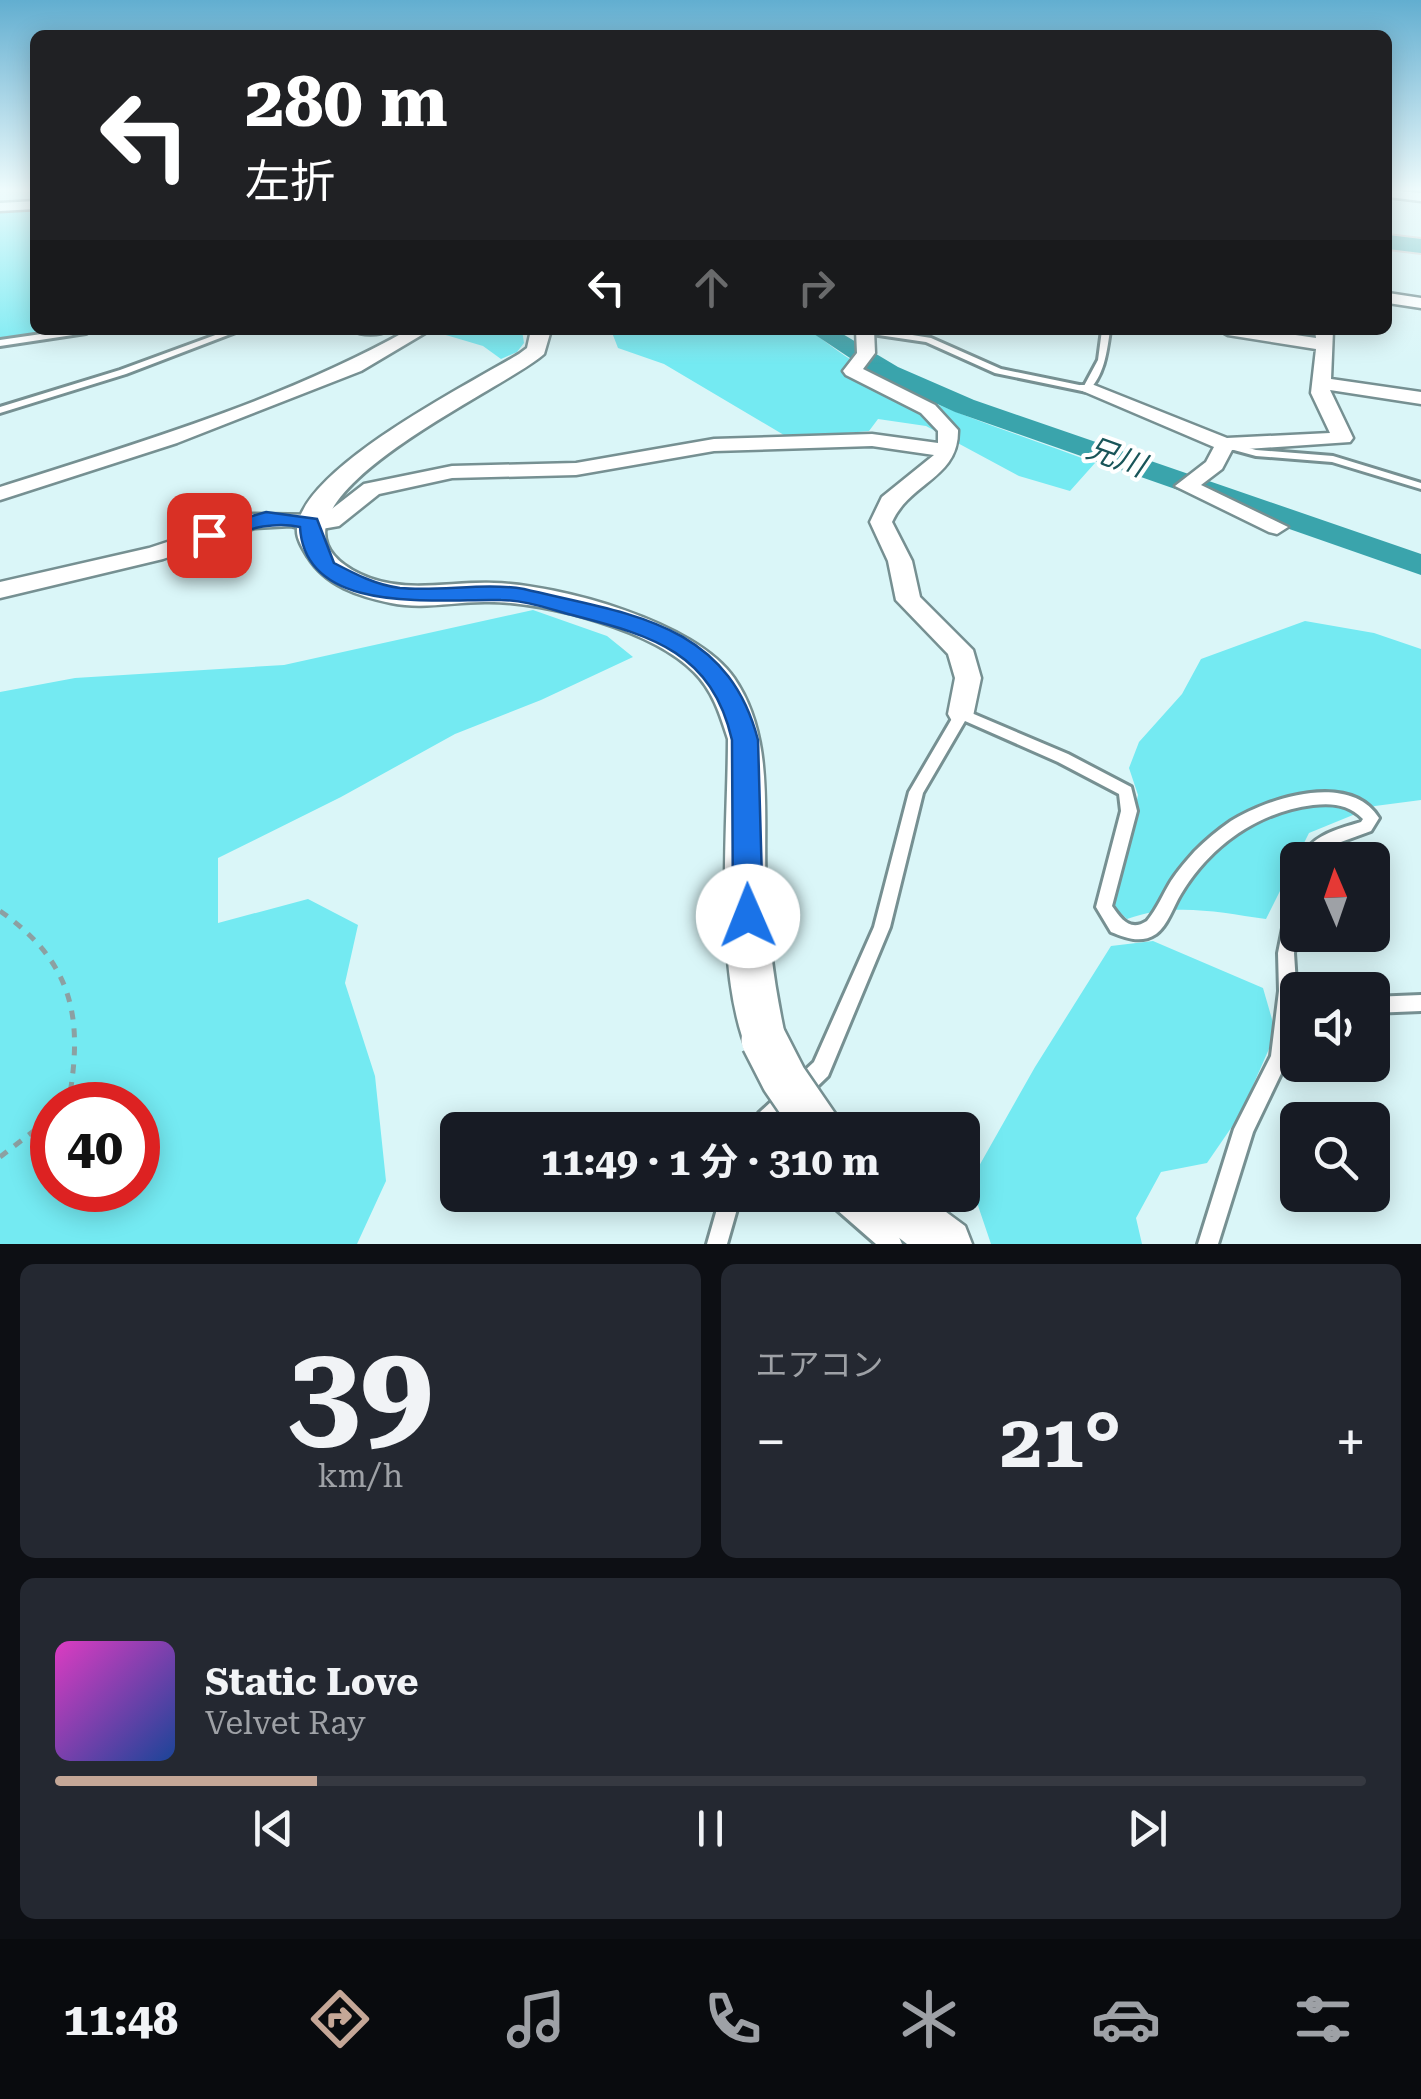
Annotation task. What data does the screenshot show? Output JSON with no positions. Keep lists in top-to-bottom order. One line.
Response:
{"water":["兄川"],"north":"top","page":{"turn":["280 m","左折"],"limit":"40","trip":"11:49 · 1 分 · 310 m","tile":[["39","km/h"],"エアコン"],"heat":["−","21°","+"],"song":["Static Love","Velvet Ray"],"tabs":"11:48"}}
